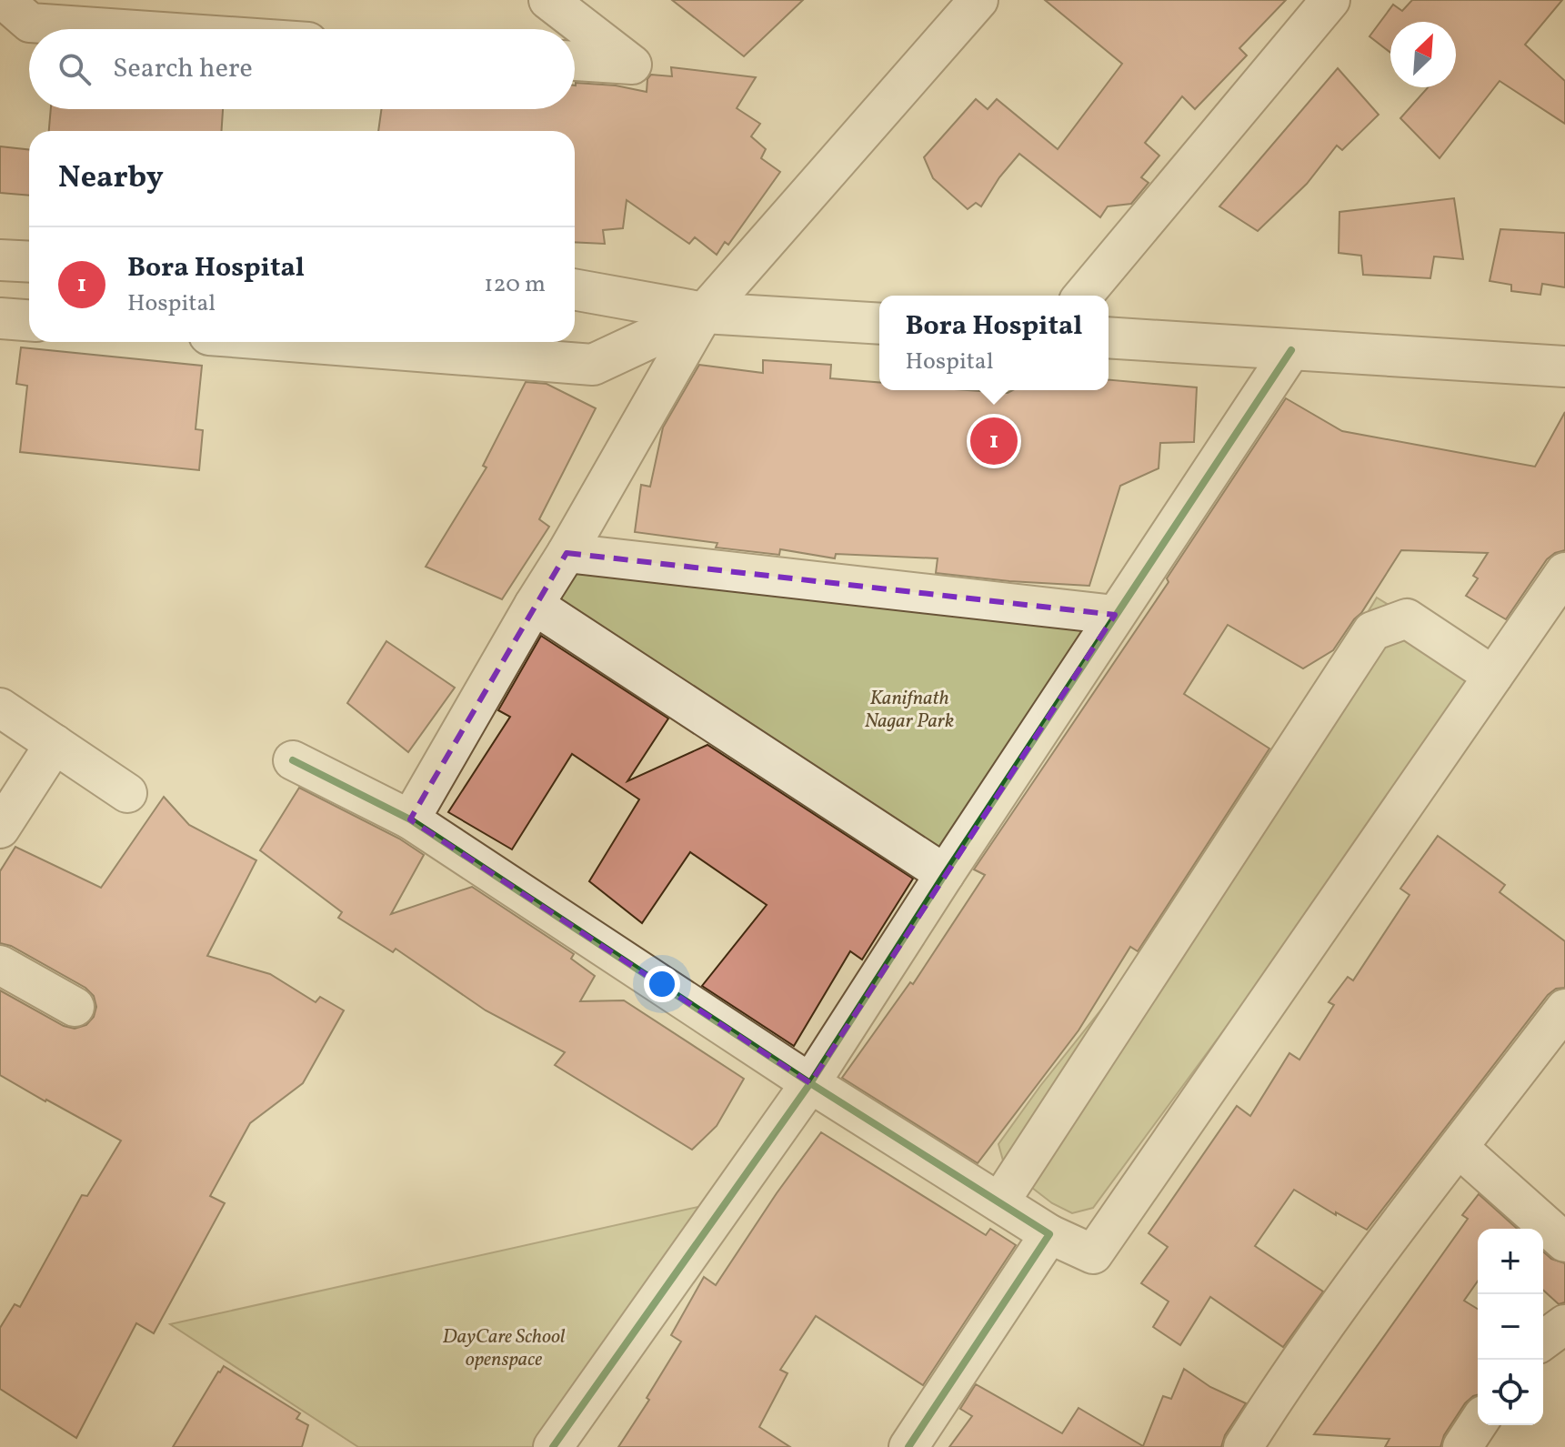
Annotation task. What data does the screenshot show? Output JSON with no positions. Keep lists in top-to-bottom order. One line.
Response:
{"parks":["Kanifnath Nagar Park","DayCare School openspace"],"north":"top right","page":{"search":"Search here","heading":"Nearby","list":[{"mark":"1","name":"Bora Hospital","note":"Hospital","value":"120 m"}],"popup":["Bora Hospital","Hospital"],"pins":"1","map_buttons":["+","−"]}}
